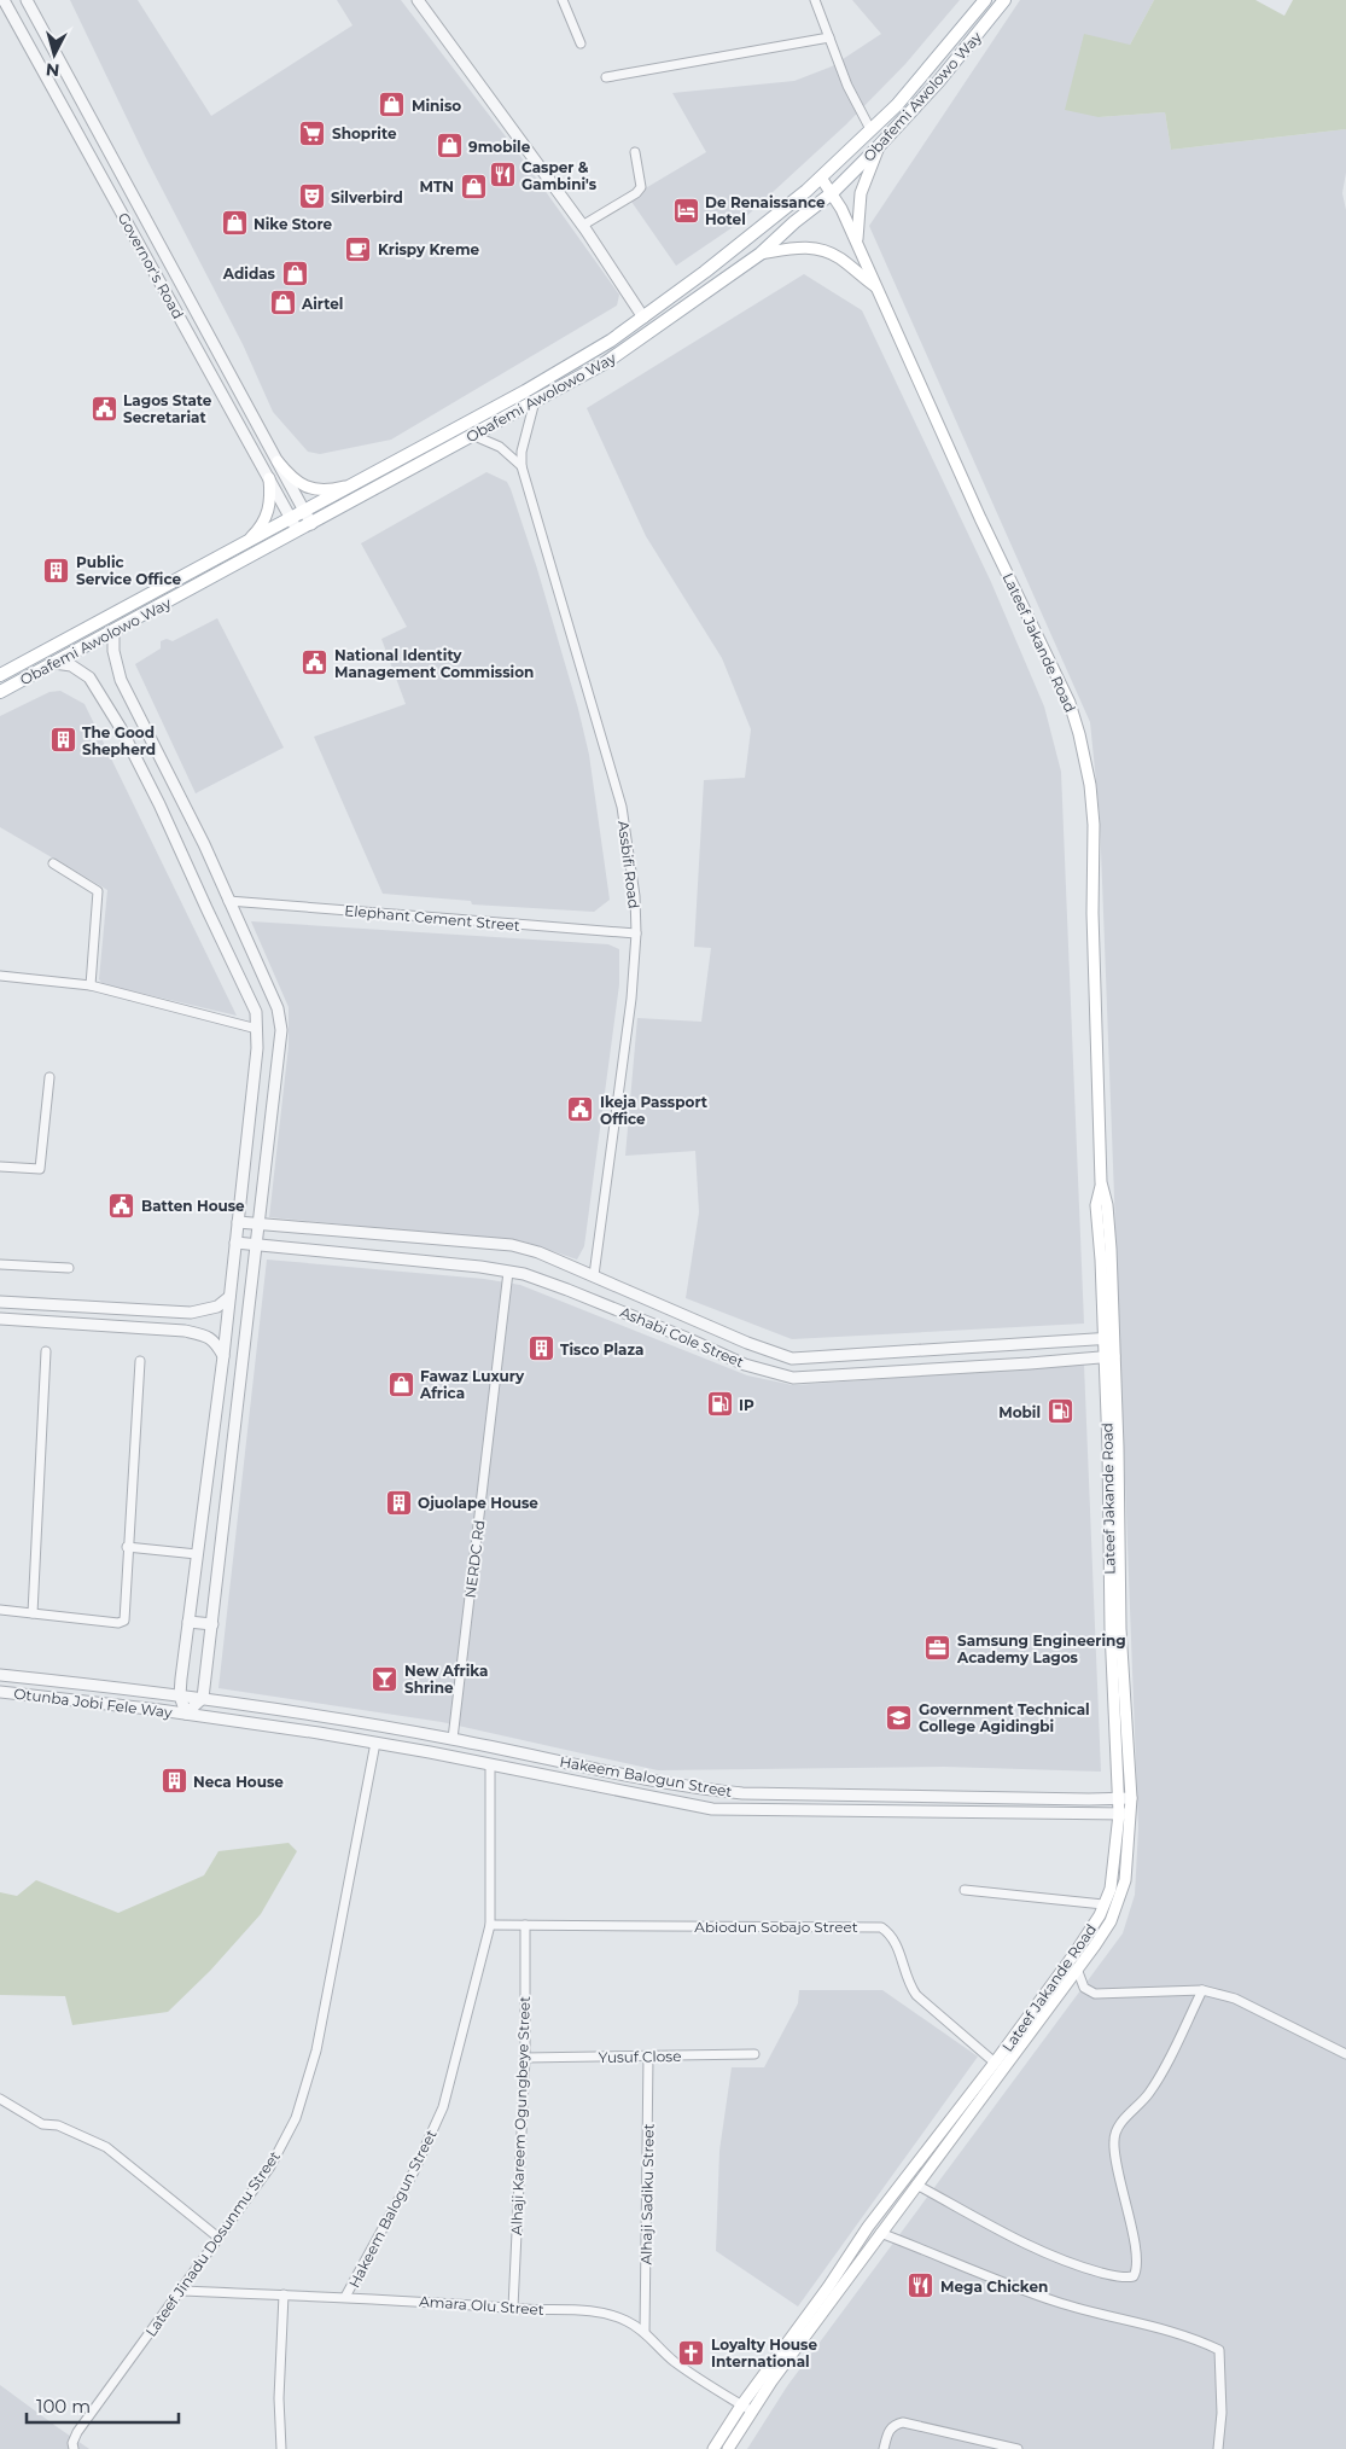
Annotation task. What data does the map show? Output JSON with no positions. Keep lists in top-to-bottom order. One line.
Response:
{"streets":{"main road":["Obafemi Awolowo Way","Lateef Jakande Road"],"street":["Governor's Road","Assbifi Road","Elephant Cement Street","Ashabi Cole Street","NERDC Rd","Otunba Jobi Fele Way","Hakeem Balogun Street","Abiodun Sobajo Street","Yusuf Close","Alhaji Kareem Ogungbeye Street","Alhaji Sadiku Street","Lateef Jinadu Dosunmu Street","Amara Olu Street"]},"crossings":[["Obafemi Awolowo Way","Governor's Road"],["Obafemi Awolowo Way","Lateef Jakande Road"],["Lateef Jakande Road","Ashabi Cole Street"],["Lateef Jakande Road","Hakeem Balogun Street"],["Lateef Jakande Road","Abiodun Sobajo Street"],["Lateef Jakande Road","Amara Olu Street"],["Assbifi Road","Elephant Cement Street"],["Assbifi Road","Ashabi Cole Street"],["Ashabi Cole Street","NERDC Rd"],["NERDC Rd","Hakeem Balogun Street"],["Otunba Jobi Fele Way","Hakeem Balogun Street"],["Hakeem Balogun Street","Abiodun Sobajo Street"],["Hakeem Balogun Street","Lateef Jinadu Dosunmu Street"],["Hakeem Balogun Street","Amara Olu Street"],["Abiodun Sobajo Street","Alhaji Kareem Ogungbeye Street"],["Yusuf Close","Alhaji Kareem Ogungbeye Street"],["Yusuf Close","Alhaji Sadiku Street"],["Alhaji Kareem Ogungbeye Street","Amara Olu Street"],["Alhaji Sadiku Street","Amara Olu Street"],["Lateef Jinadu Dosunmu Street","Amara Olu Street"]],"places":{"shop":["Miniso","9mobile","MTN","Nike Store","Adidas","Airtel","Fawaz Luxury Africa"],"supermarket":["Shoprite"],"restaurant":["Casper & Gambini's","Mega Chicken"],"theatre":["Silverbird"],"hotel":["De Renaissance Hotel"],"cafe":["Krispy Kreme"],"public building":["Lagos State Secretariat","National Identity Management Commission","Ikeja Passport Office","Batten House"],"building":["Public Service Office","The Good Shepherd","Tisco Plaza","Ojuolape House","Neca House"],"fuel station":["IP","Mobil"],"office":["Samsung Engineering Academy Lagos"],"bar":["New Afrika Shrine"],"school or university":["Government Technical College Agidingbi"],"church":["Loyalty House International"]},"scale_bar":"100 m","north":"bottom"}
